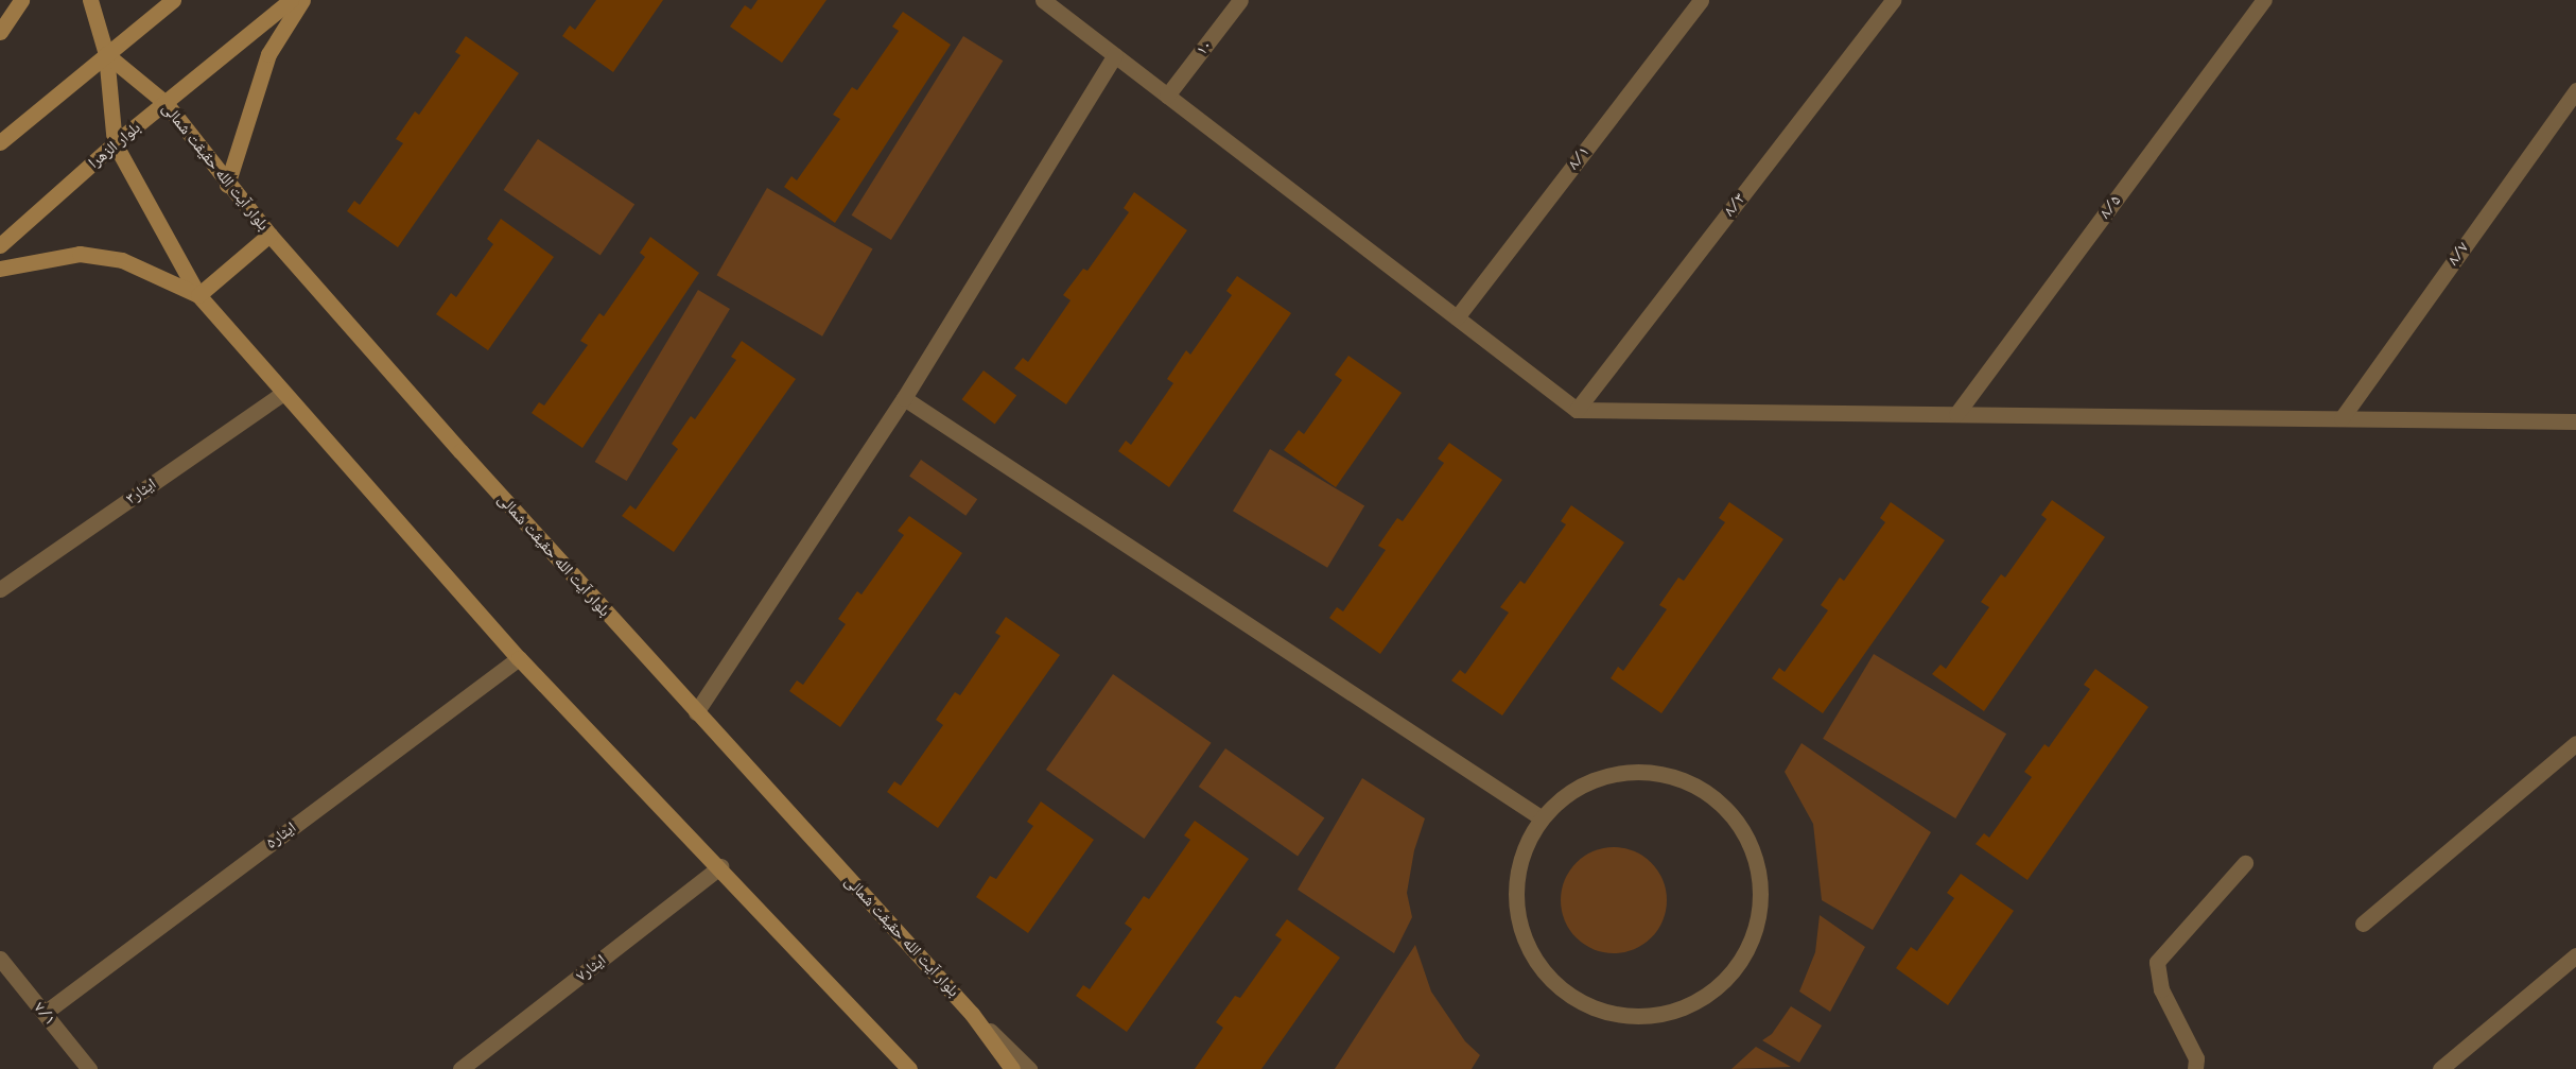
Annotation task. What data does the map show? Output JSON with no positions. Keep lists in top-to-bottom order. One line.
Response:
{"streets":{"main road":["بلوار الزهرا","بلوار آیت الله حقیقت شمالی"],"street":["۱۰","۸/۱","۸/۳","۸/۵","۸/۷","ایثار۳","ایثار۵","ایثار۷","۷/۱"]},"crossings":[["بلوار الزهرا","بلوار آیت الله حقیقت شمالی"],["ایثار۵","۷/۱"]]}
